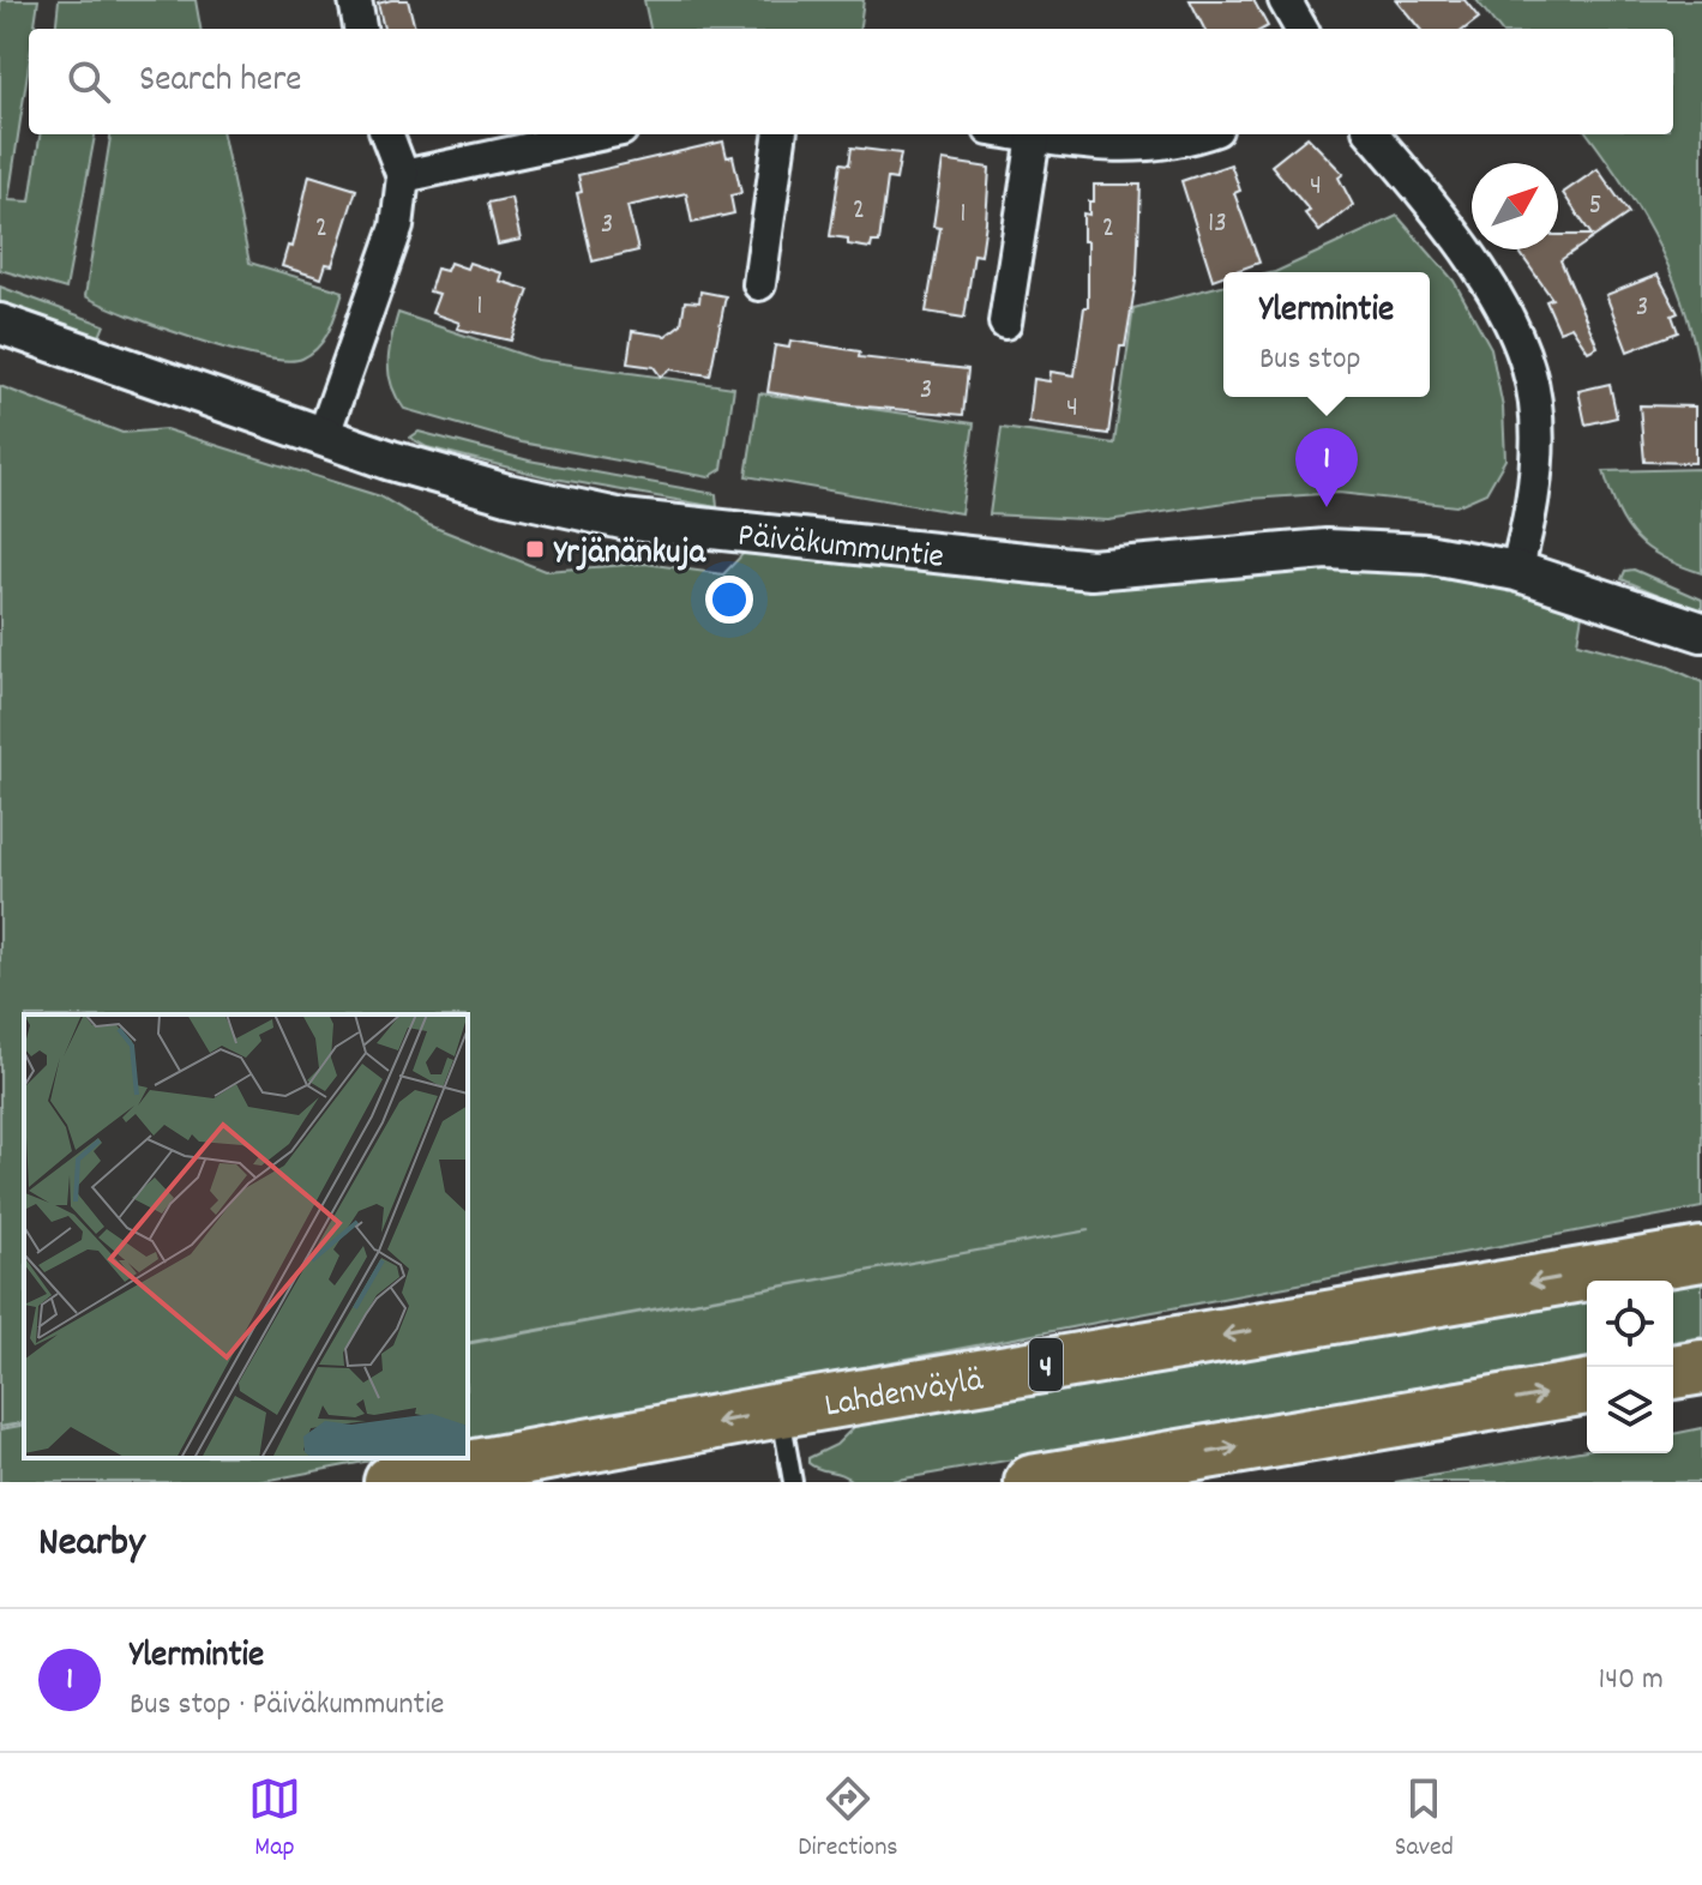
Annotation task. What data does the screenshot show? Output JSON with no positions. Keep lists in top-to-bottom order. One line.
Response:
{"streets":{"highway":["4","Lahdenväylä"],"street":["Päiväkummuntie"]},"places":{"transit":["Yrjänänkuja"]},"house_numbers":["4","5","2","1","13","3","2","2","1","3","3","4"],"north":"top right","page":{"search":"Search here","popup":["Ylermintie","Bus stop"],"pins":"1","heading":"Nearby","list":[{"mark":"1","name":"Ylermintie","note":"Bus stop · Päiväkummuntie","value":"140 m"}],"nav":["Map","Directions","Saved"]}}
